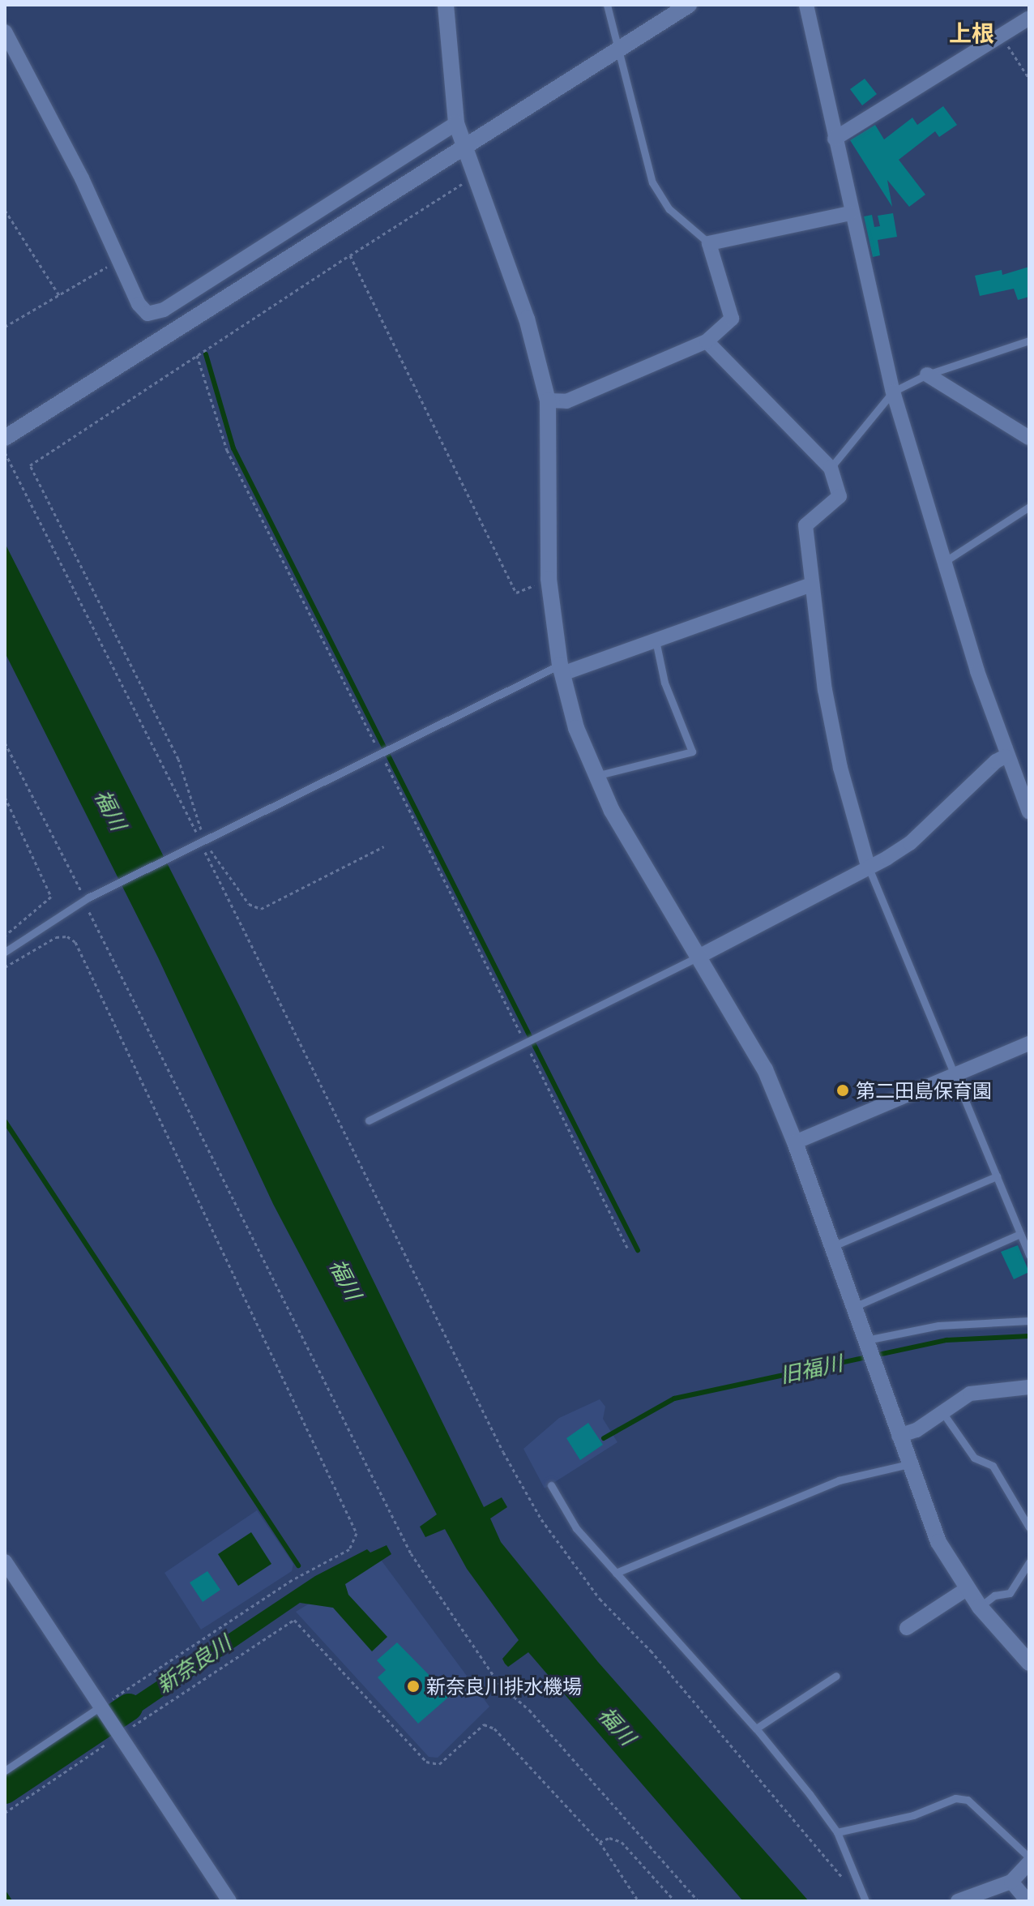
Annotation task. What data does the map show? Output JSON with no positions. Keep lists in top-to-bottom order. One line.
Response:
{"districts":["上根"],"water":["福川","旧福川","新奈良川"],"places":["第二田島保育園","新奈良川排水機場"]}
